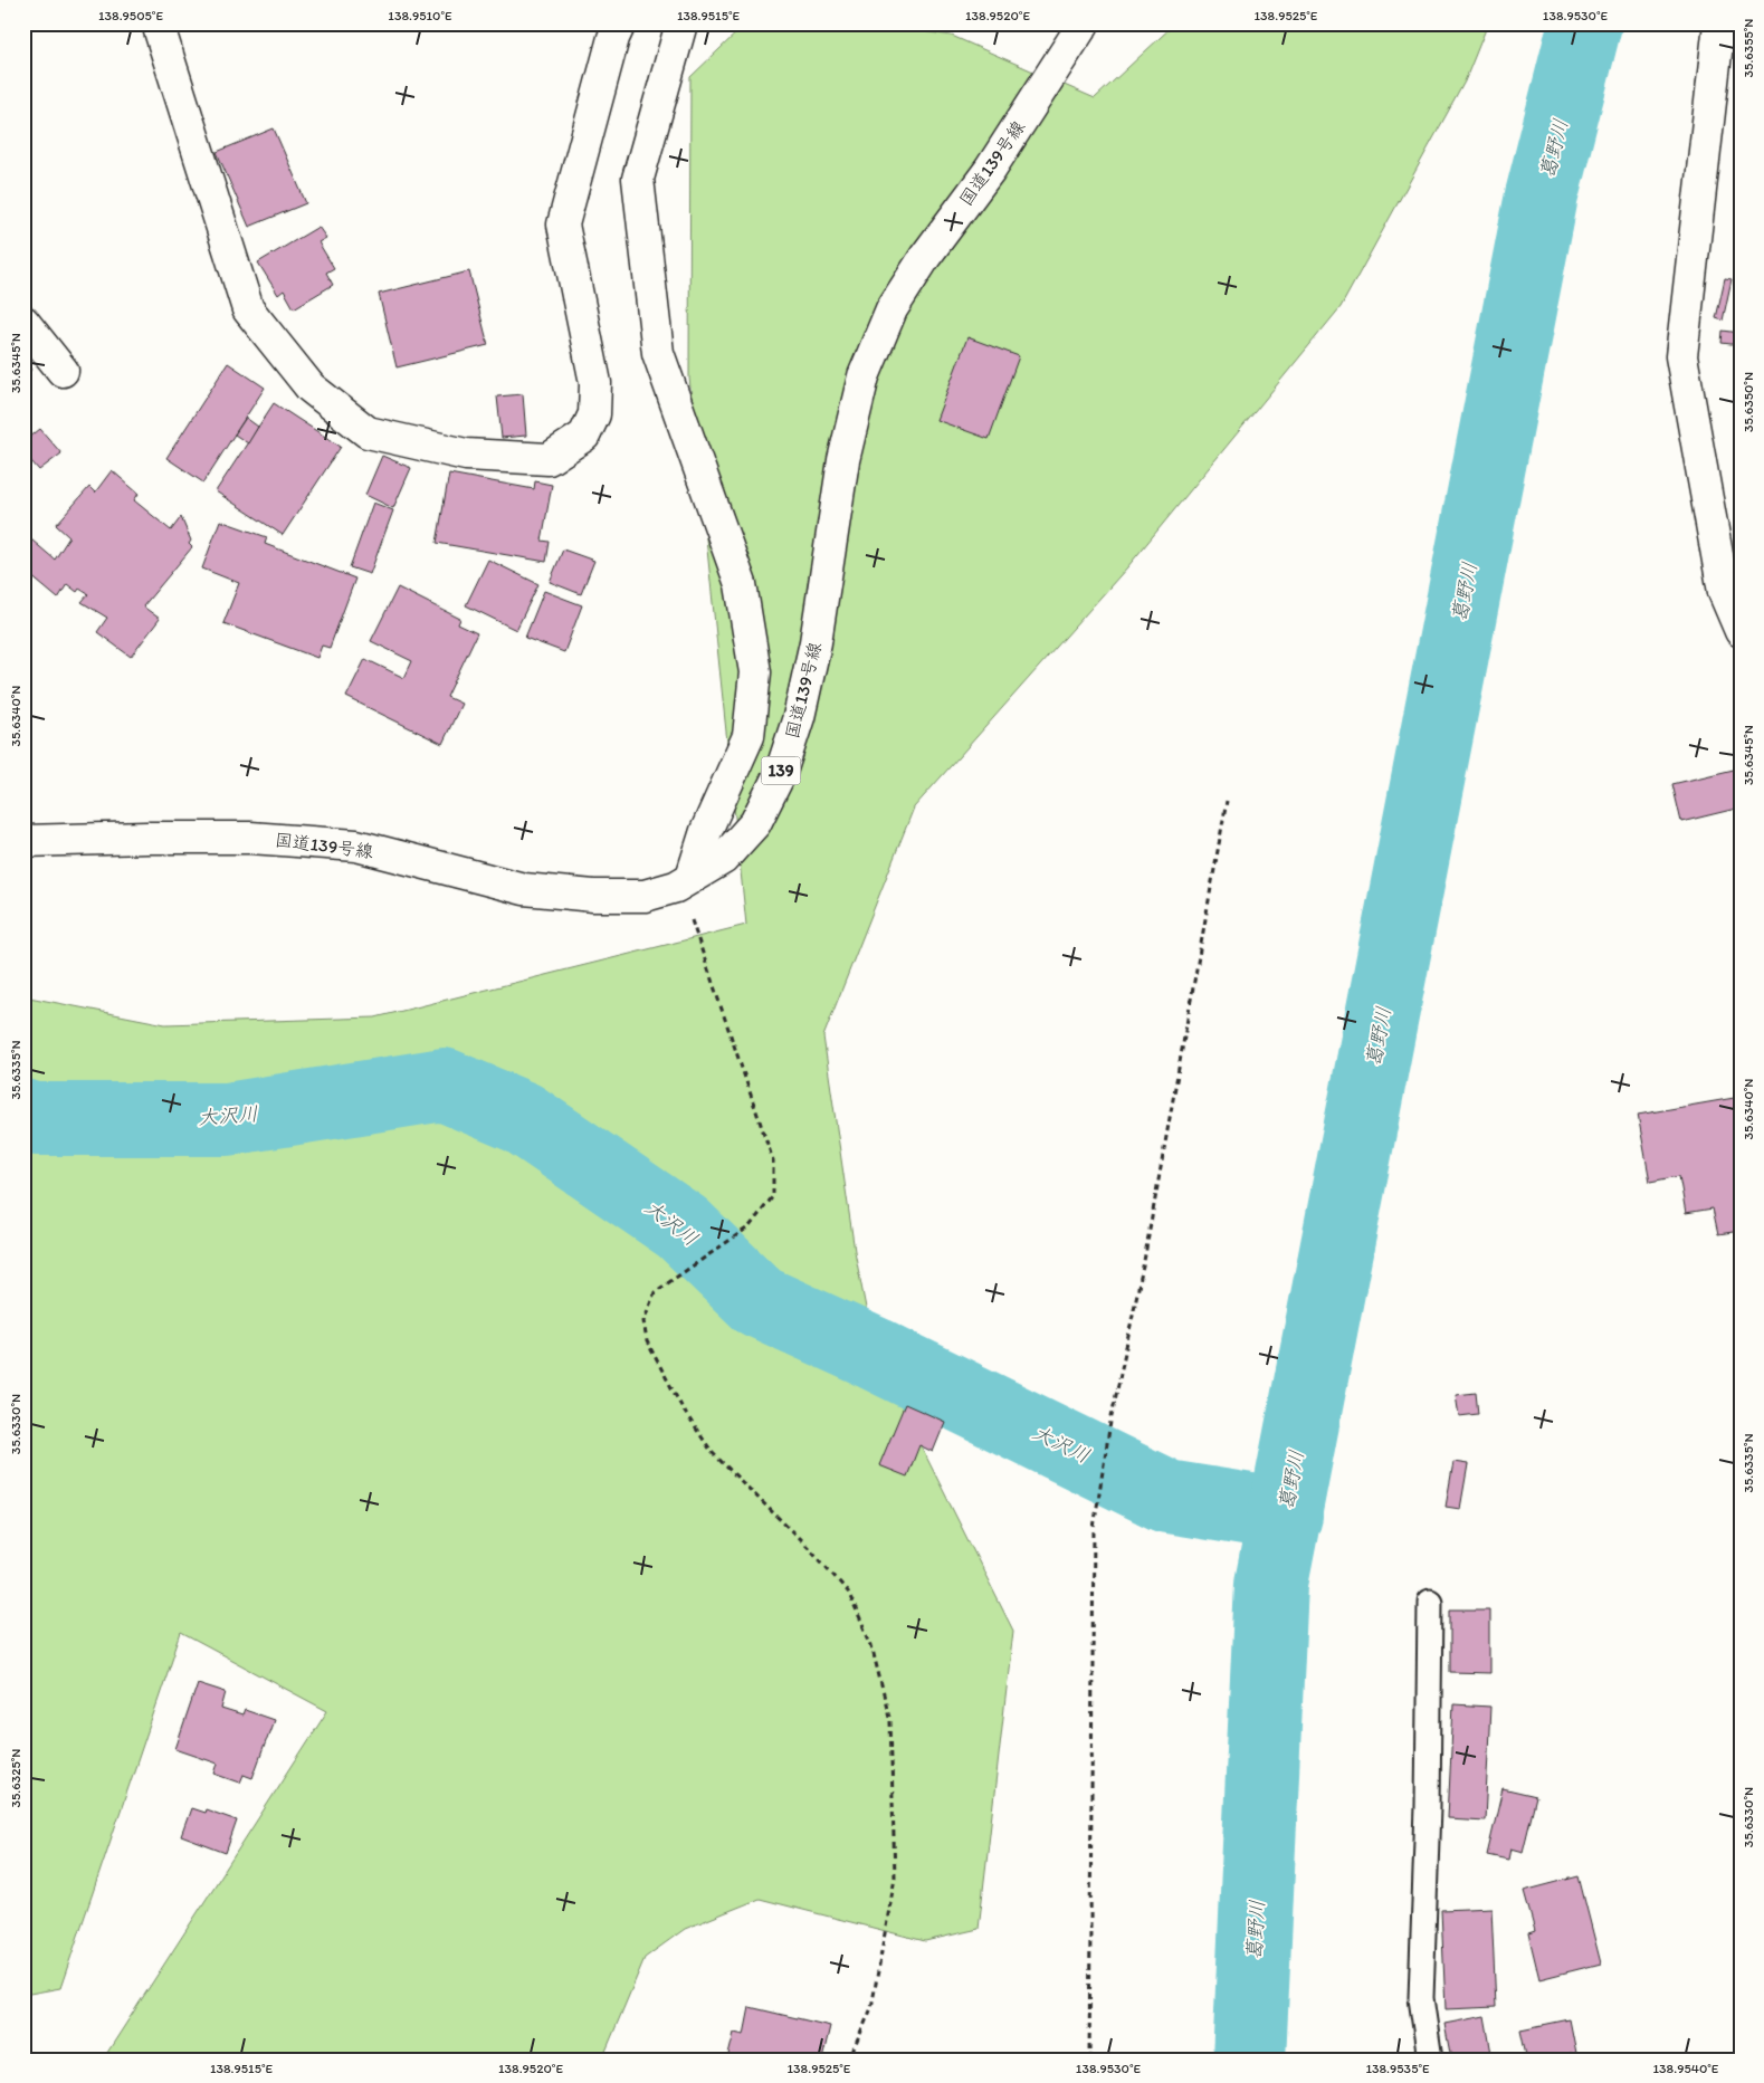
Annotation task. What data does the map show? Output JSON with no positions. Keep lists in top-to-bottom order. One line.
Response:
{"streets":{"main road":["国道139号線","139"]},"water":["葛野川","大沢川"],"coordinates":["138.9505°E","138.9510°E","138.9515°E","138.9520°E","138.9525°E","138.9530°E","35.6355°N","35.6345°N","35.6350°N","35.6340°N","35.6335°N","35.6330°N","35.6325°N","138.9535°E","138.9540°E"]}
